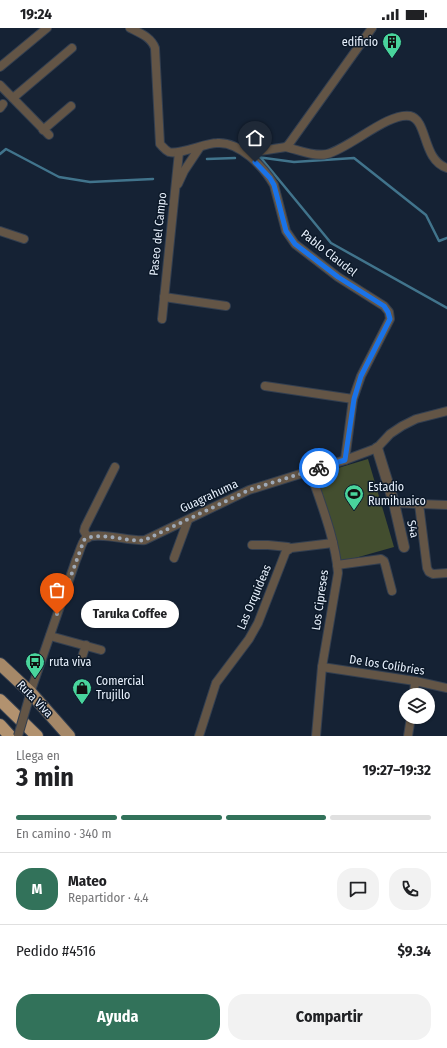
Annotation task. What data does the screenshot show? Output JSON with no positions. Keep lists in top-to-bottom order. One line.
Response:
{"streets":{"highway":["Ruta Viva"],"street":["Paseo del Campo","Pablo Claudel","Guagrahuma","S4a","Las Orquideas","Los Cipreses","De los Colibries"]},"crossings":[["Paseo del Campo","Pablo Claudel"],["Pablo Claudel","Guagrahuma"],["Guagrahuma","S4a"],["Guagrahuma","Los Cipreses"],["Los Cipreses","De los Colibries"]],"places":{"building":["edificio"],"sports":["Estadio Rumihuaico"],"other":["Taruka Coffee"],"bus stop":["ruta viva"],"shop":["Comercial Trujillo"]},"page":{"status":"19:24","bubble":"Taruka Coffee","heading":["3 min","Llega en","19:27–19:32"],"panel":["Mateo","Repartidor · 4.4","Pedido #4516","$9.34"],"bar":"En camino · 340 m","round":"M","buttons":["Ayuda","Compartir"]}}
